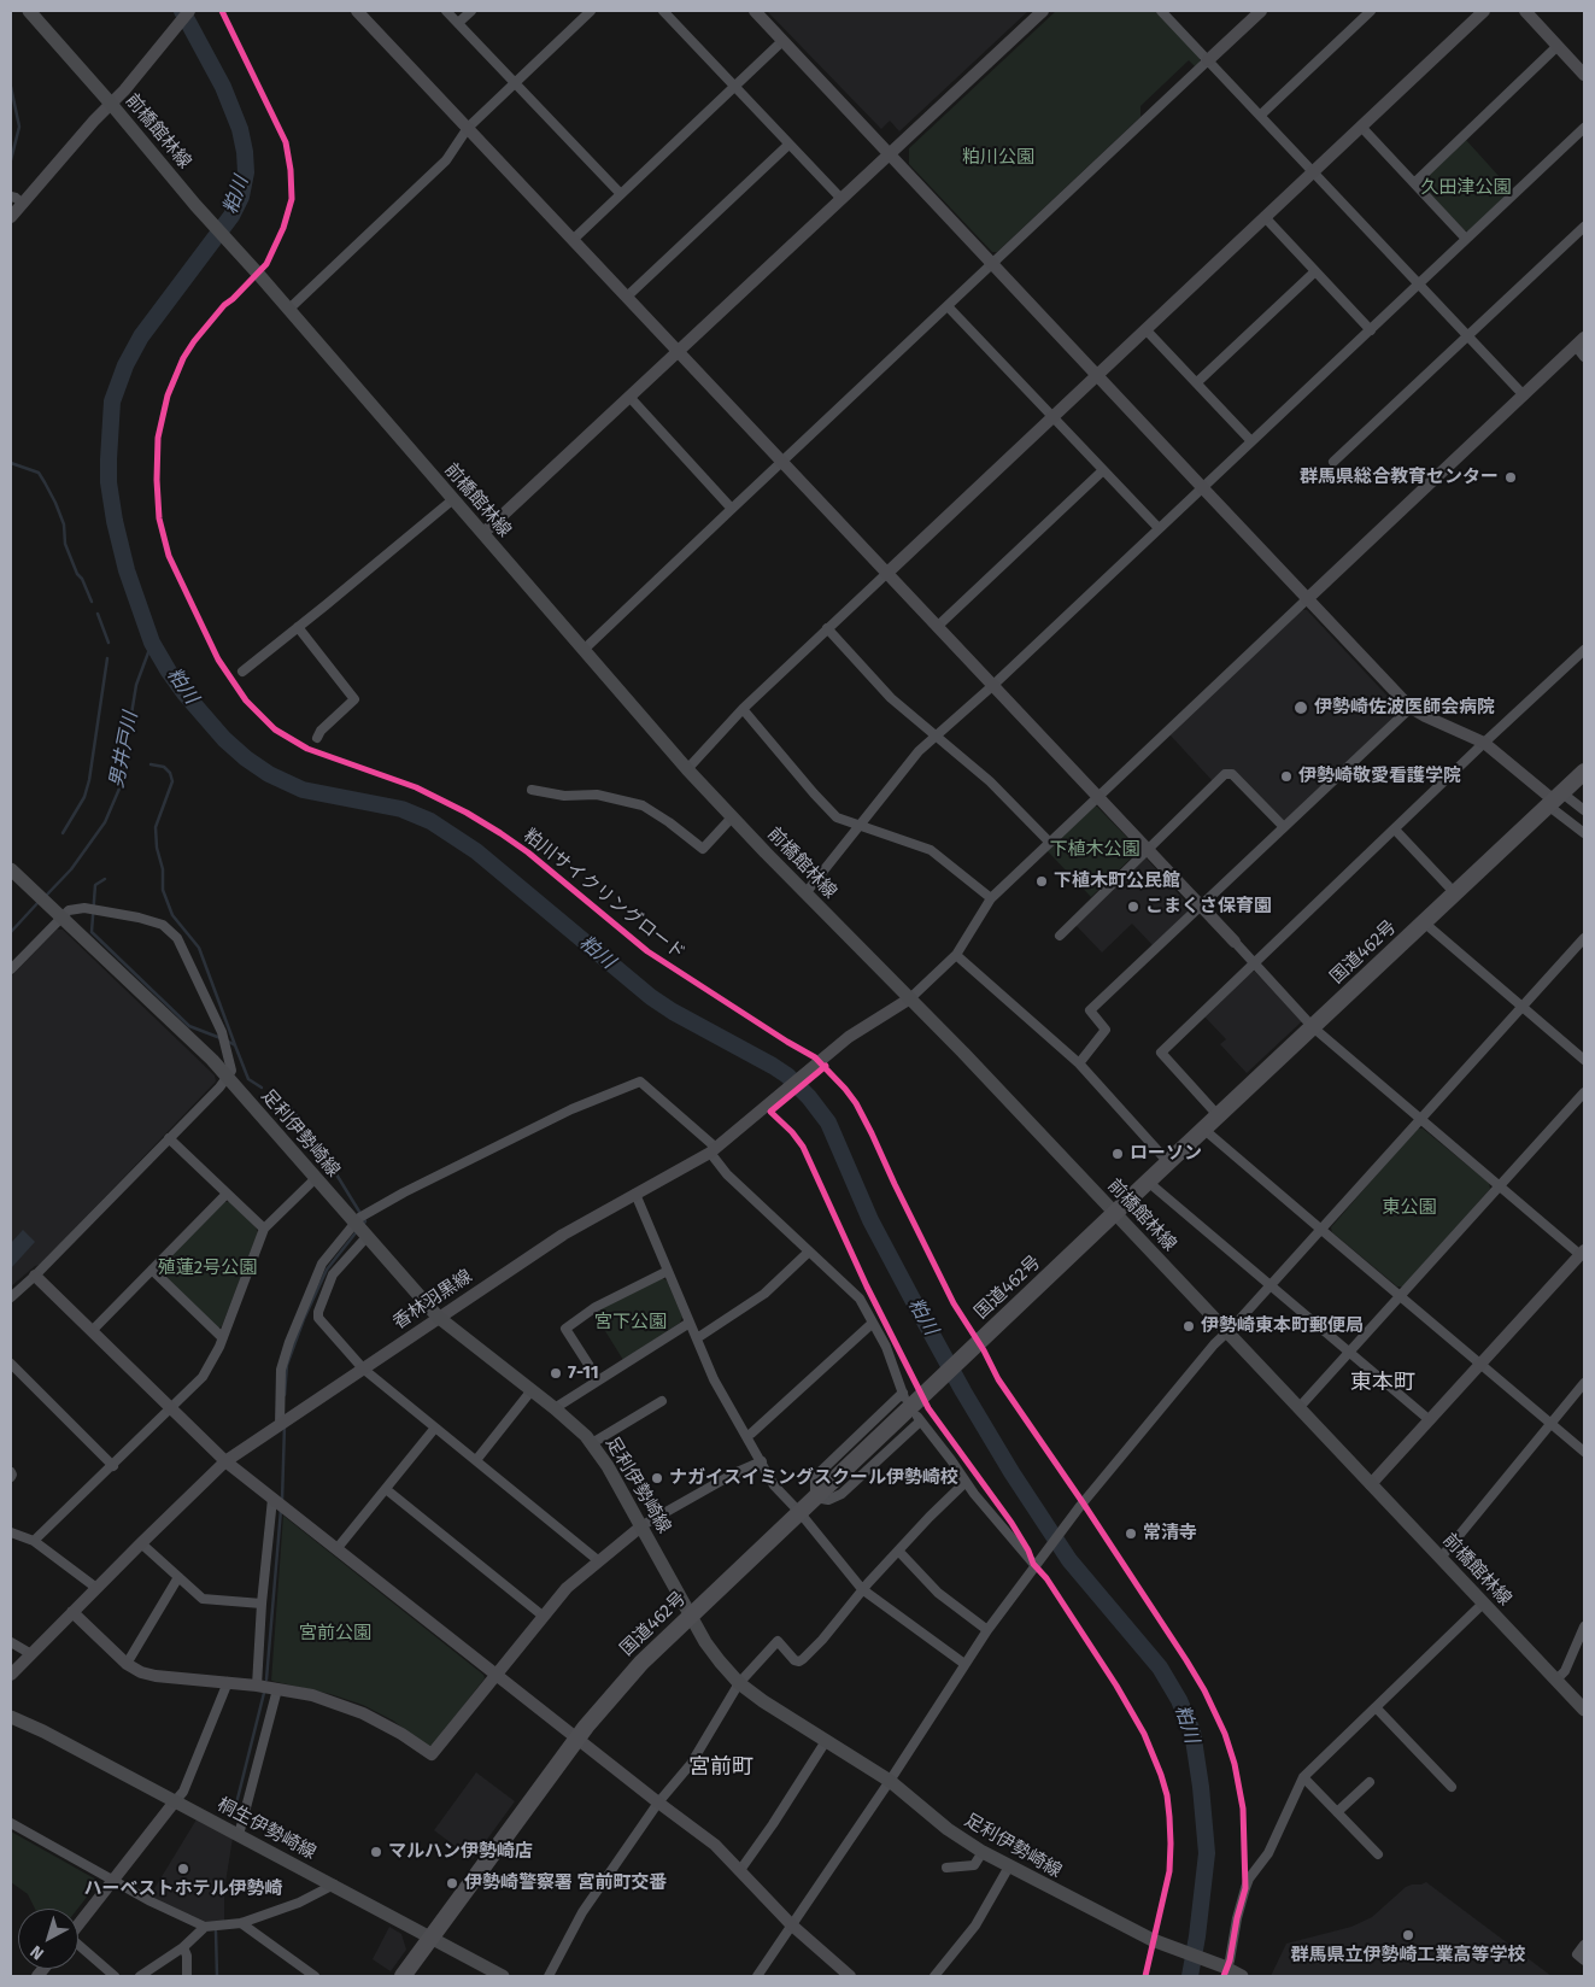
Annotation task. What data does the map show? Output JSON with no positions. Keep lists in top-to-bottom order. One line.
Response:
{"streets":{"highway":["国道462号"],"main road":["前橋館林線","足利伊勢崎線","桐生伊勢崎線"],"street":["香林羽黒線"],"cycle path":["粕川サイクリングロード"]},"crossings":[["前橋館林線","国道462号"],["前橋館林線","香林羽黒線"],["国道462号","足利伊勢崎線"],["国道462号","桐生伊勢崎線"],["足利伊勢崎線","香林羽黒線"]],"districts":["東本町","宮前町"],"water":["粕川","男井戸川"],"parks":["粕川公園","久田津公園","下植木公園","東公園","殖蓮2号公園","宮下公園","宮前公園"],"places":["群馬県総合教育センター","伊勢崎佐波医師会病院","伊勢崎敬愛看護学院","下植木町公民館","こまくさ保育園","ローソン","伊勢崎東本町郵便局","7-11","ナガイスイミングスクール伊勢崎校","常清寺","マルハン伊勢崎店","ハーベストホテル伊勢崎","伊勢崎警察署 宮前町交番","群馬県立伊勢崎工業高等学校"],"north":"bottom left"}
